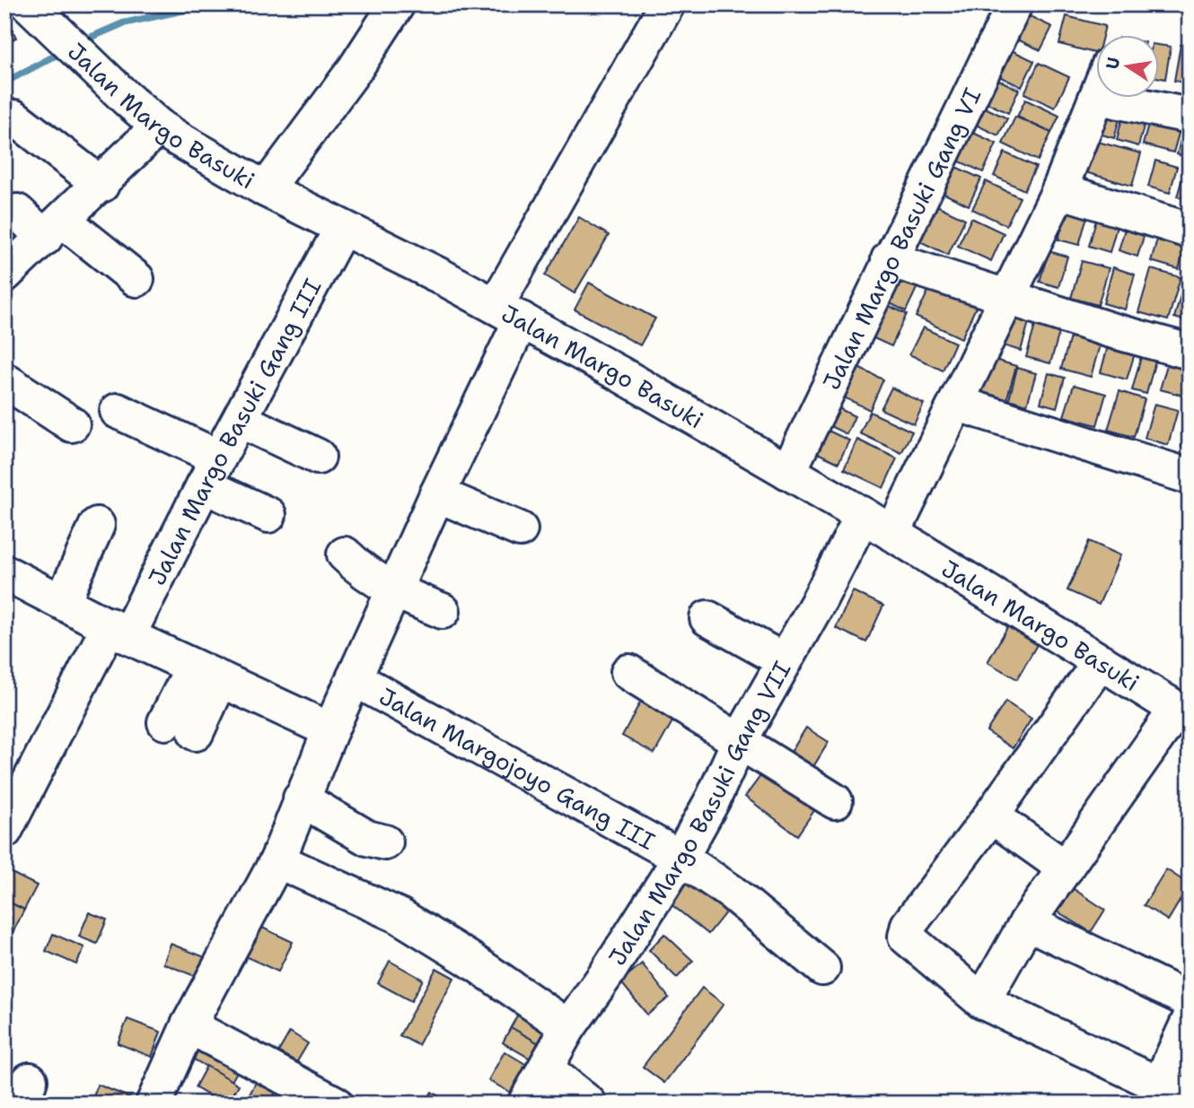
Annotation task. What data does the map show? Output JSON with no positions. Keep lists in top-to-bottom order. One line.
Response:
{"streets":{"street":["Jalan Margo Basuki","Jalan Margo Basuki Gang VI","Jalan Margo Basuki Gang III","Jalan Margojoyo Gang III","Jalan Margo Basuki Gang VII"]},"crossings":[["Jalan Margo Basuki","Jalan Margo Basuki Gang VI"],["Jalan Margo Basuki","Jalan Margo Basuki Gang III"],["Jalan Margo Basuki","Jalan Margo Basuki Gang VII"],["Jalan Margojoyo Gang III","Jalan Margo Basuki Gang VII"]],"north":"left"}
